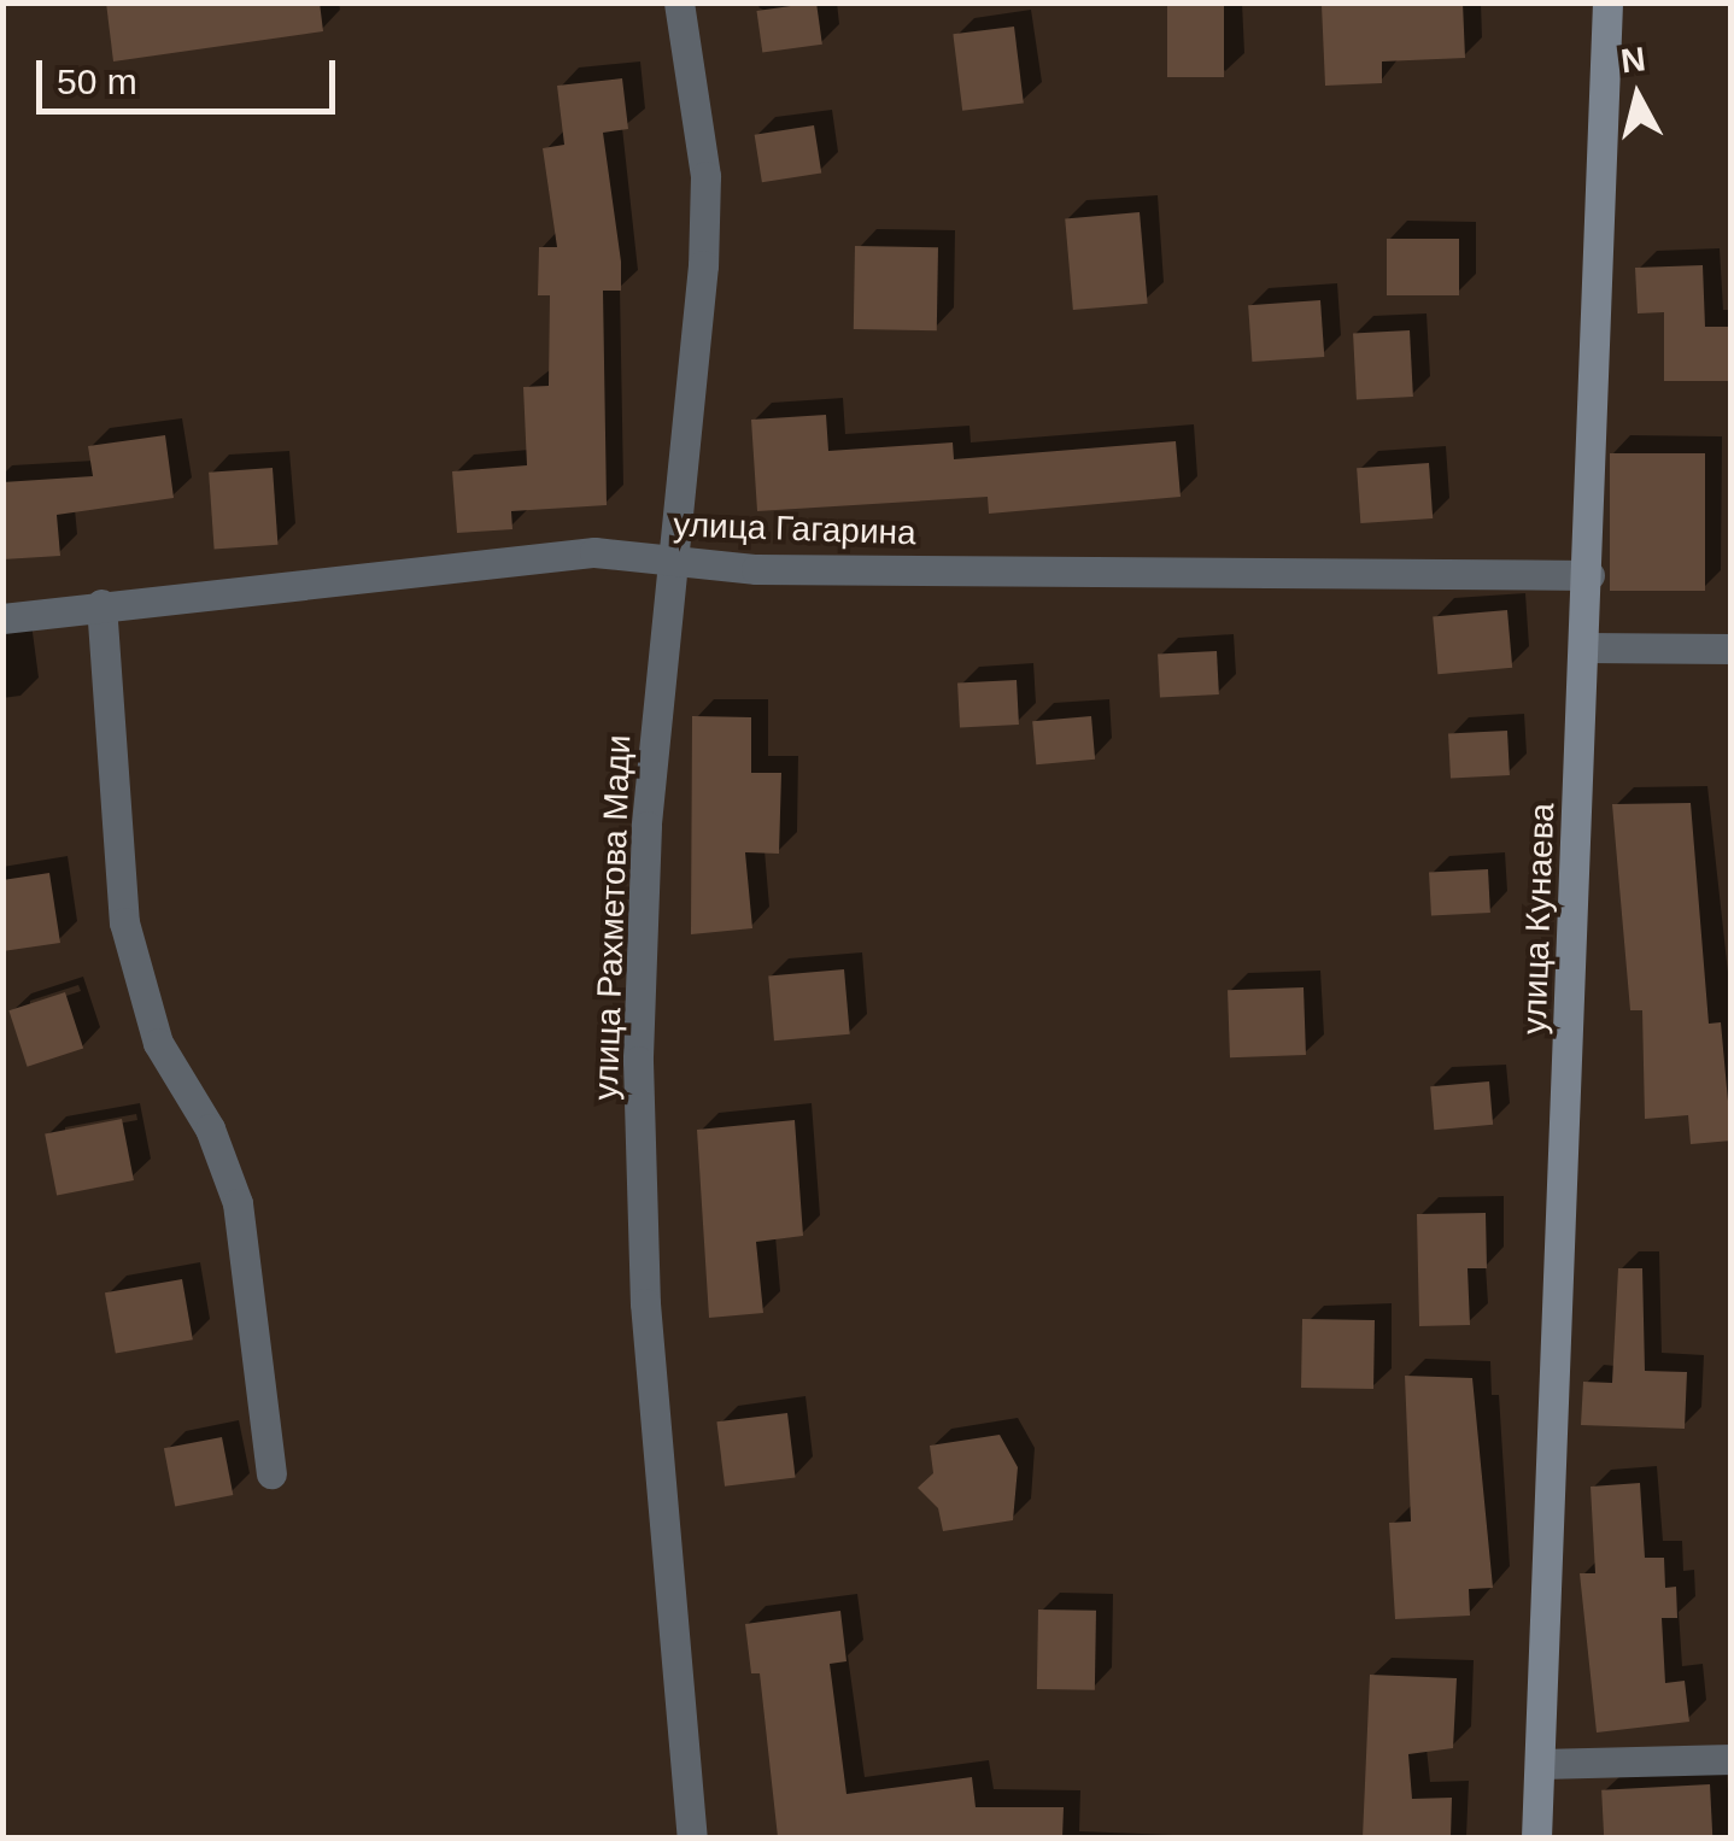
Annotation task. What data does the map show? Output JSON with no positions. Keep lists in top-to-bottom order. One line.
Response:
{"streets":{"main road":["улица Кунаева"],"street":["улица Гагарина","улица Рахметова Мади"]},"crossings":[["улица Гагарина","улица Рахметова Мади"],["улица Гагарина","улица Кунаева"]],"scale_bar":"50 m","north":"top"}
